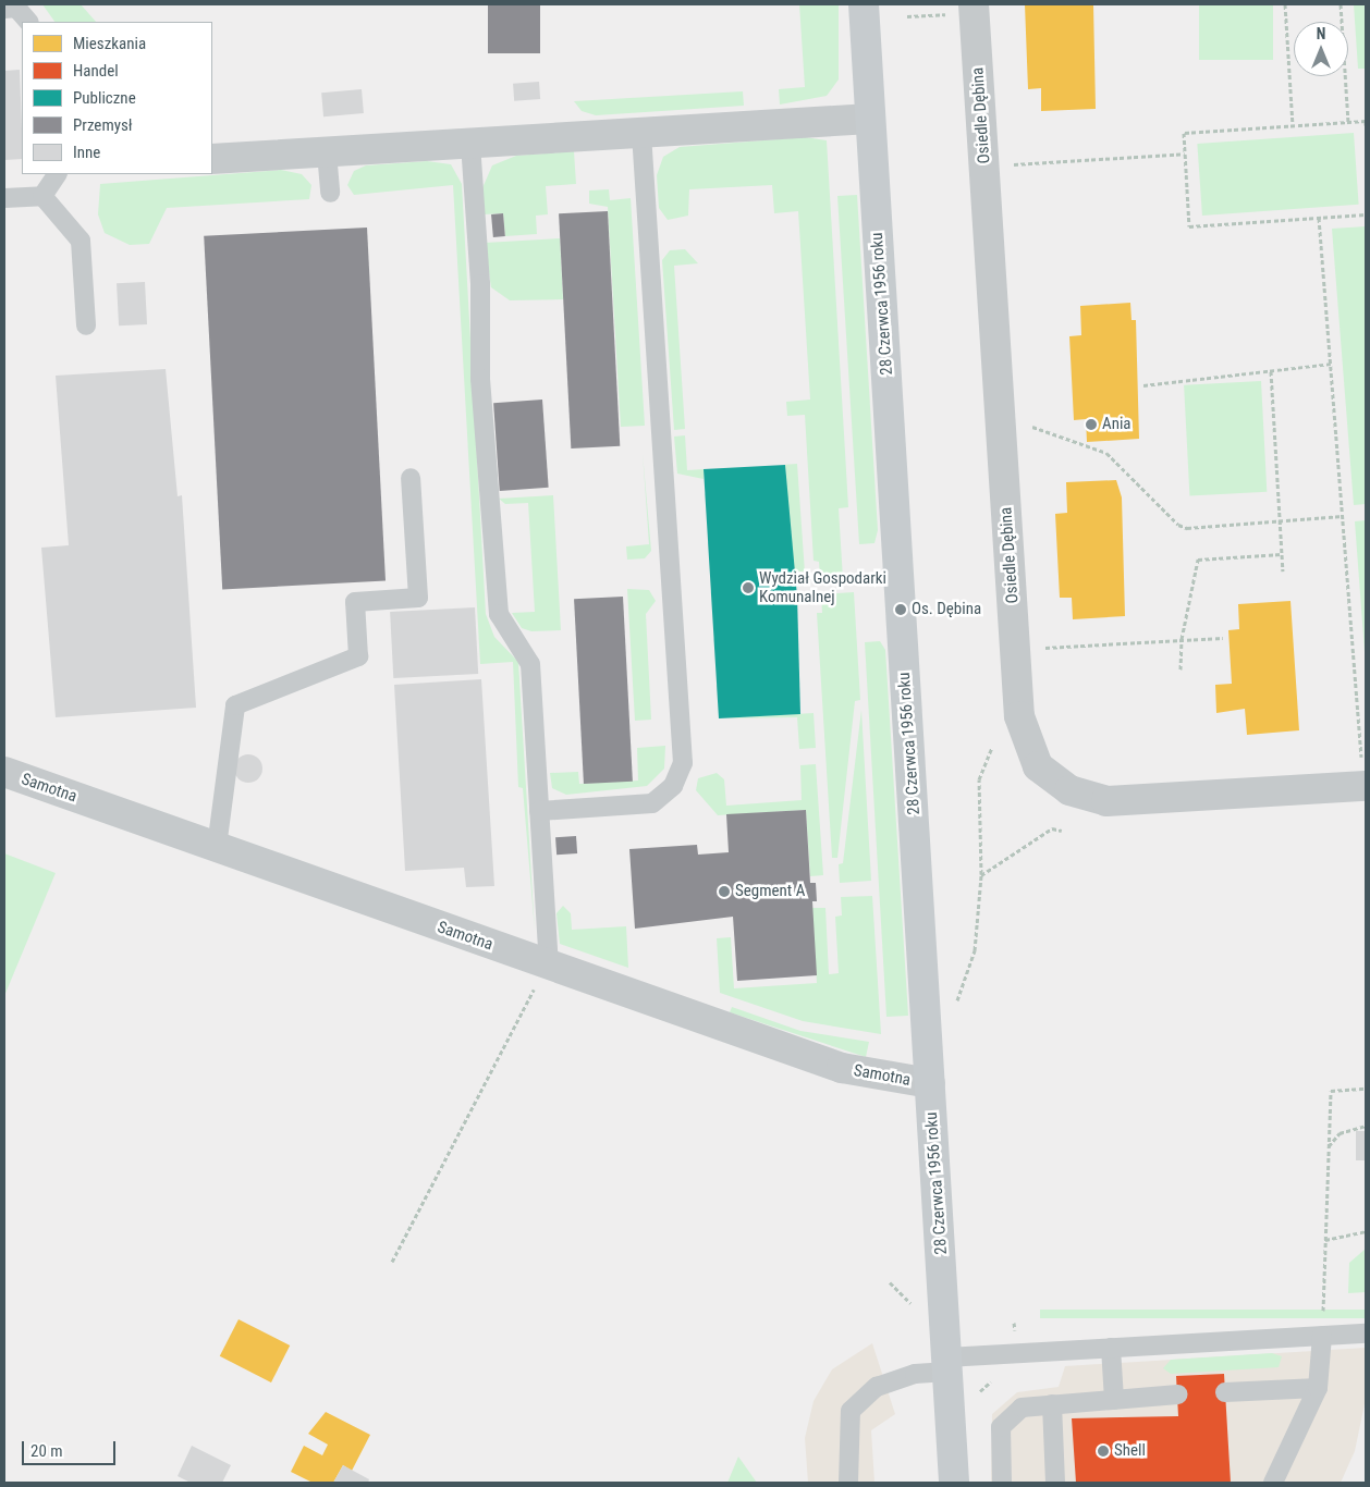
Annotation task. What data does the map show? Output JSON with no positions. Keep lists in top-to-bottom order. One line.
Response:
{"streets":{"street":["Osiedle Dębina","28 Czerwca 1956 roku","Samotna"]},"crossings":[["28 Czerwca 1956 roku","Samotna"]],"places":["Ania","Wydział Gospodarki Komunalnej","Os. Dębina","Segment A","Shell"],"legend":["Mieszkania","Handel","Publiczne","Przemysł","Inne"],"scale_bar":"20 m","north":"top"}
